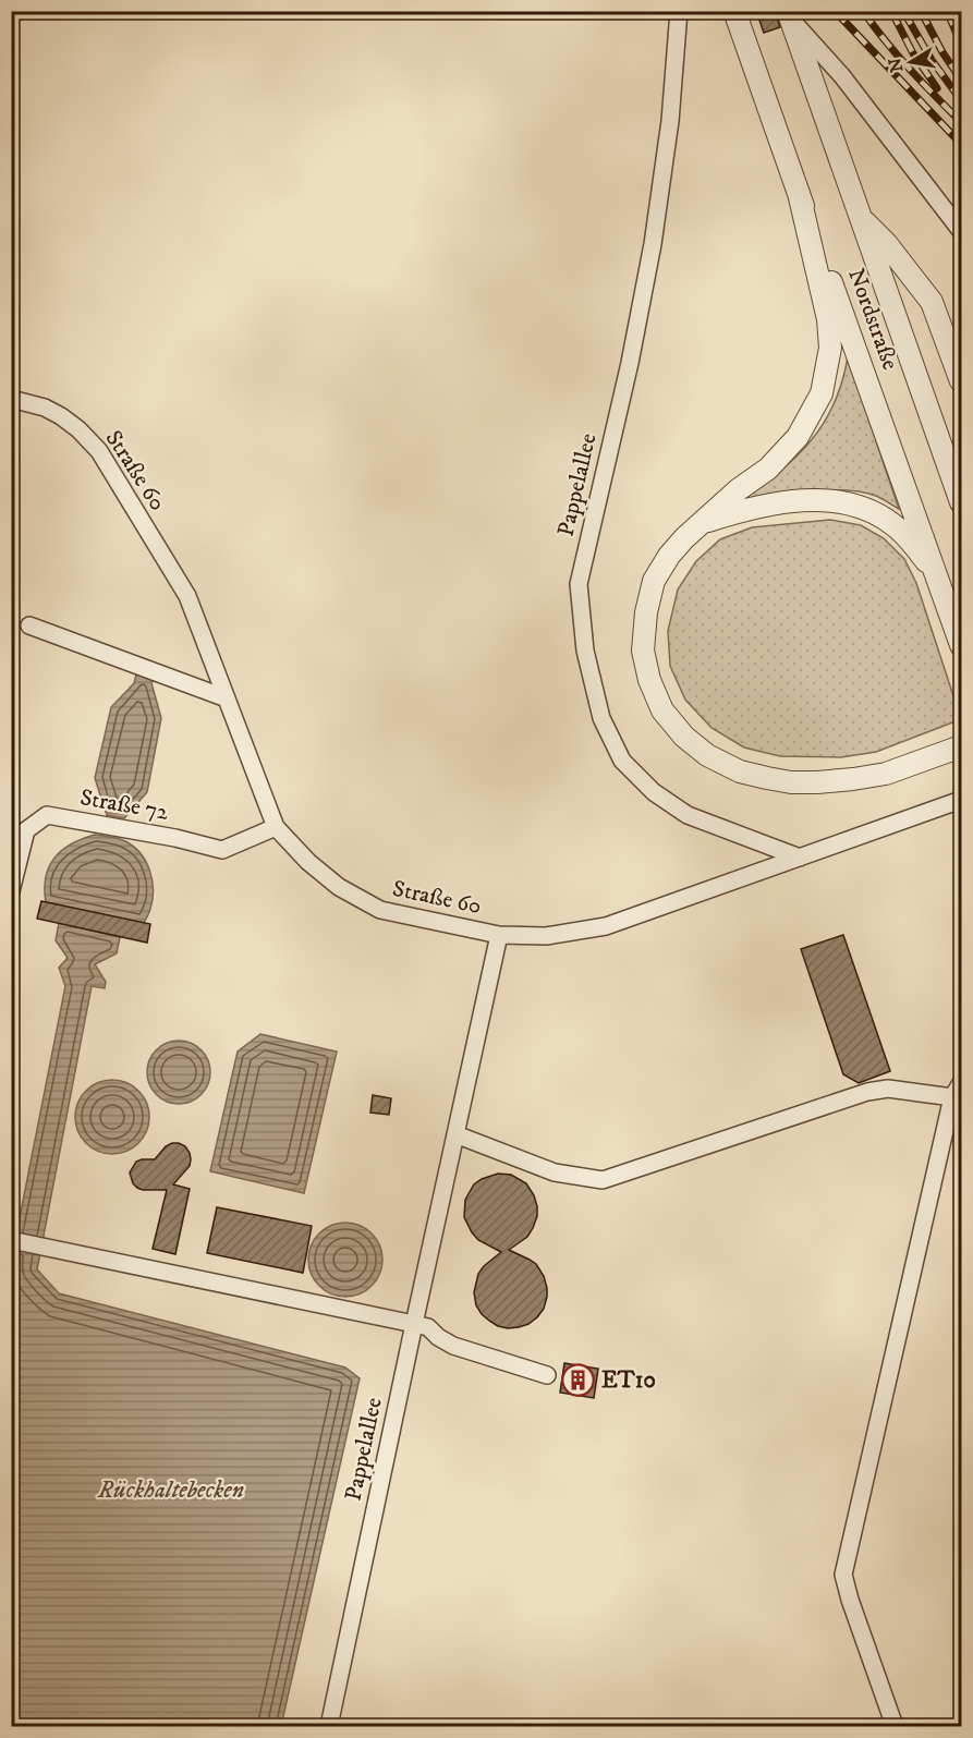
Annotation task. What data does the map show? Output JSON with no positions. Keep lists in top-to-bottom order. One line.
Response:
{"streets":{"street":["Nordstraße","Straße 60","Pappelallee","Straße 72"]},"crossings":[["Straße 60","Pappelallee"],["Straße 60","Straße 72"]],"water":["Rückhaltebecken"],"places":{"building":["ET10"]},"north":"left"}
